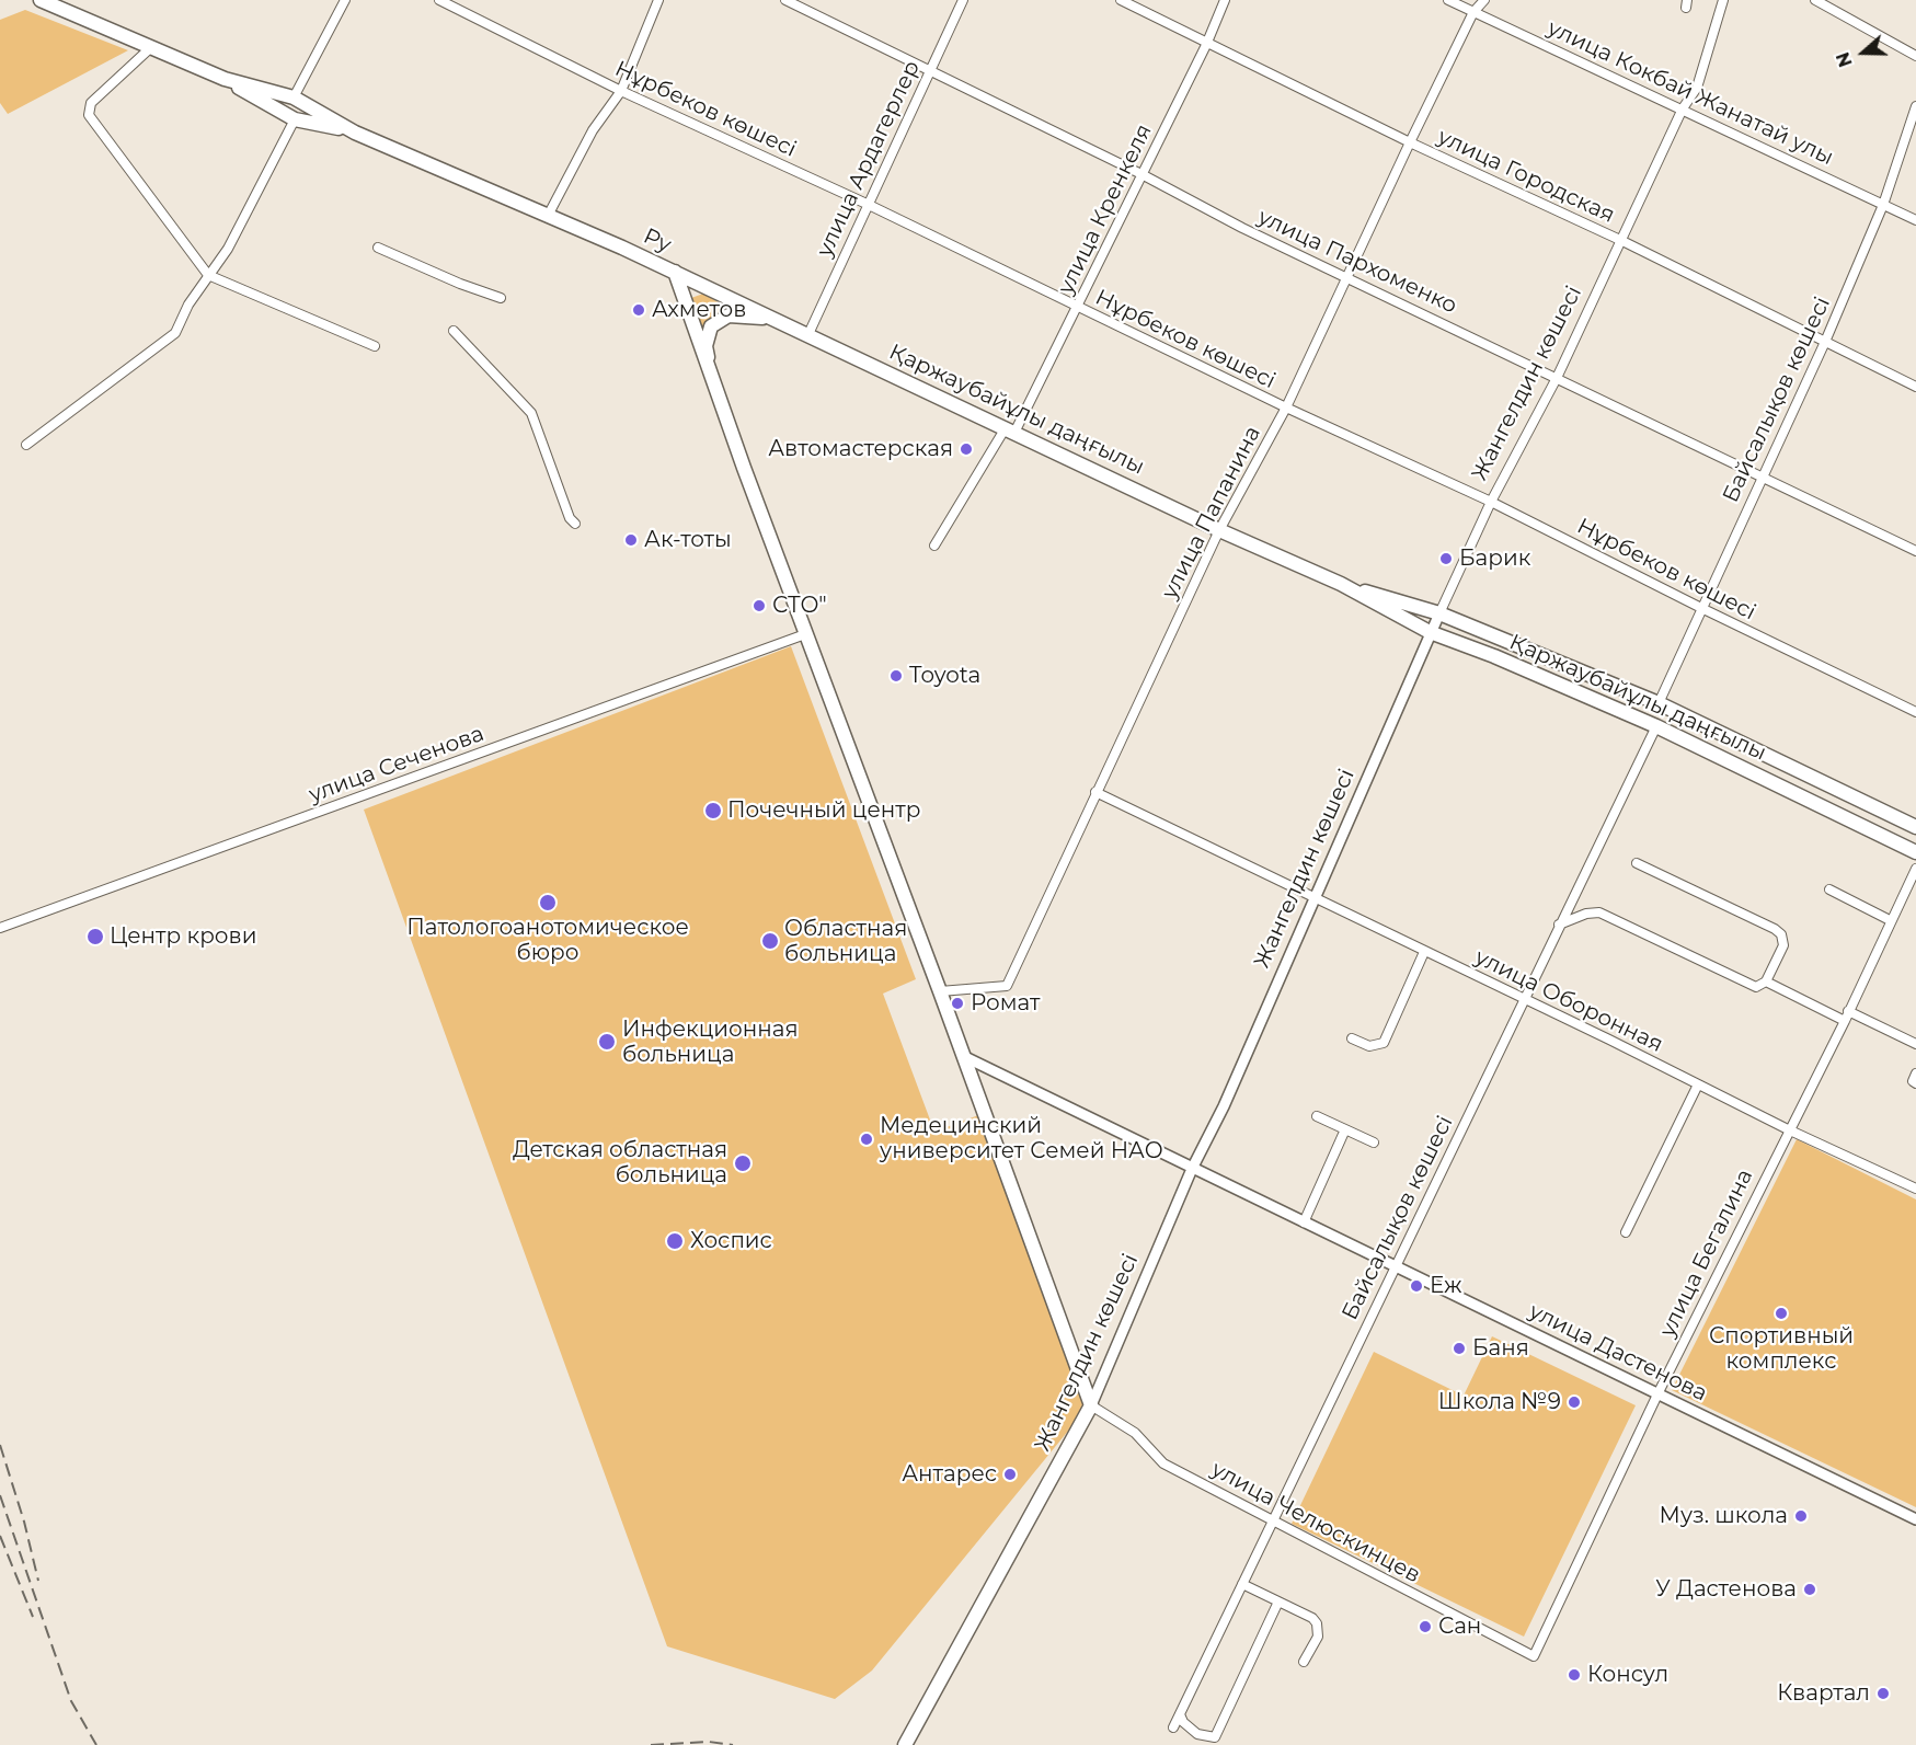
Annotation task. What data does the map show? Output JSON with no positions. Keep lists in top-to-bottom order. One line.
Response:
{"streets":{"highway":["Ру","Жангелдин көшесі","Қаржаубайұлы даңғылы"],"street":["улица Кокбай Жанатай улы","Нұрбеков көшесі","улица Ардагерлер","улица Городская","улица Кренкеля","улица Пархоменко","Байсалықов көшесі","улица Папанина","улица Сеченова","улица Оборонная","улица Бегалина","улица Дастенова","улица Челюскинцев"]},"crossings":[["улица Кокбай Жанатай улы","Жангелдин көшесі"],["улица Кокбай Жанатай улы","Байсалықов көшесі"],["улица Кокбай Жанатай улы","улица Папанина"],["Нұрбеков көшесі","улица Ардагерлер"],["Нұрбеков көшесі","улица Кренкеля"],["Нұрбеков көшесі","Жангелдин көшесі"],["Нұрбеков көшесі","Байсалықов көшесі"],["Нұрбеков көшесі","улица Папанина"],["улица Ардагерлер","улица Пархоменко"],["улица Ардагерлер","Қаржаубайұлы даңғылы"],["улица Городская","улица Кренкеля"],["улица Городская","Жангелдин көшесі"],["улица Городская","Байсалықов көшесі"],["улица Городская","улица Папанина"],["улица Кренкеля","улица Пархоменко"],["улица Кренкеля","Қаржаубайұлы даңғылы"],["Ру","Қаржаубайұлы даңғылы"],["улица Пархоменко","Жангелдин көшесі"],["улица Пархоменко","Байсалықов көшесі"],["улица Пархоменко","улица Папанина"],["Жангелдин көшесі","Қаржаубайұлы даңғылы"],["Жангелдин көшесі","улица Оборонная"],["Жангелдин көшесі","улица Дастенова"],["Жангелдин көшесі","улица Челюскинцев"],["Байсалықов көшесі","Қаржаубайұлы даңғылы"],["Байсалықов көшесі","улица Оборонная"],["Байсалықов көшесі","улица Дастенова"],["Байсалықов көшесі","улица Челюскинцев"],["Қаржаубайұлы даңғылы","улица Папанина"],["улица Папанина","улица Оборонная"],["улица Оборонная","улица Бегалина"],["улица Бегалина","улица Дастенова"],["улица Бегалина","улица Челюскинцев"]],"places":["Ахметов","Автомастерская","Ак-тоты","Барик","СТО\"","Toyota","Почечный центр","Патологоанотомическое бюро","Центр крови","Областная больница","Ромат","Инфекционная больница","Медецинский университет Семей НАО","Детская областная больница","Хоспис","Еж","Спортивный комплекс","Баня","Школа №9","Антарес","Муз. школа","У Дастенова","Сан","Консул","Квартал"],"north":"left"}
